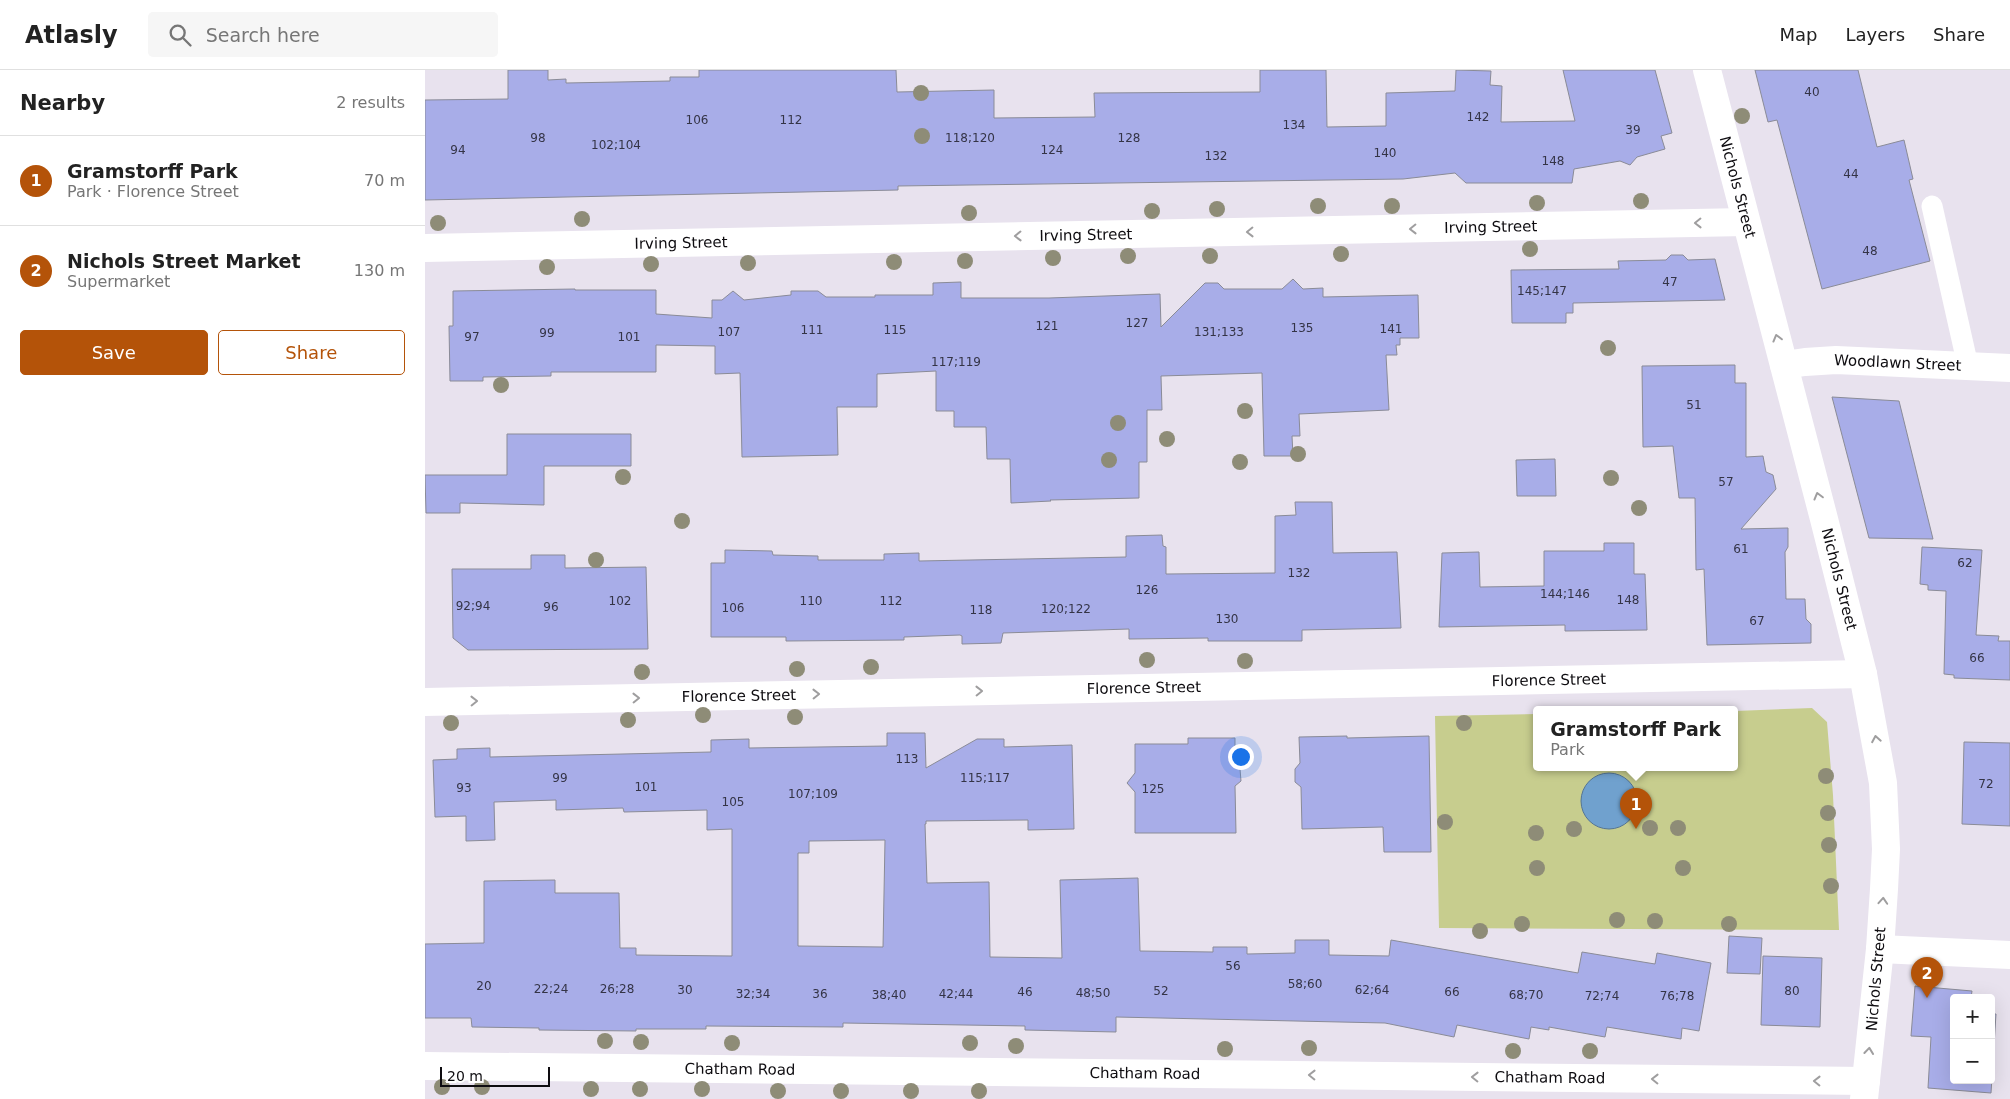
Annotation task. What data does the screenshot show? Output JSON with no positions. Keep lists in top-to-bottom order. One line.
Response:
{"streets":{"street":["Nichols Street","Irving Street","Woodlawn Street","Florence Street","Chatham Road"]},"crossings":[["Nichols Street","Irving Street"],["Nichols Street","Woodlawn Street"],["Nichols Street","Florence Street"],["Nichols Street","Chatham Road"]],"one_way":["Nichols Street","Irving Street","Florence Street","Chatham Road"],"house_numbers":["40","142","106","112","134","39","98","118;120","128","102;104","94","124","140","132","148","44","48","47","145;147","127","121","135","141","111","115","107","131;133","99","97","101","117;119","51","57","61","62","132","126","144;146","148","102","110","112","92;94","96","106","120;122","118","130","67","66","113","99","115;117","72","101","93","125","107;109","105","56","58;60","20","22;24","26;28","30","62;64","52","80","46","66","48;50","32;34","36","42;44","38;40","68;70","72;74","76;78"],"scale_bar":"20 m","page":{"header":"Atlasly","search":"Search here","nav":["Map","Layers","Share"],"heading":["Nearby","2 results"],"list":[{"mark":"1","name":"Gramstorff Park","note":"Park · Florence Street","value":"70 m"},{"mark":"2","name":"Nichols Street Market","note":"Supermarket","value":"130 m"}],"buttons":["Save","Share"],"popup":["Gramstorff Park","Park"],"pins":["1","2"],"map_buttons":["+","−"],"scale":"20 m"}}
